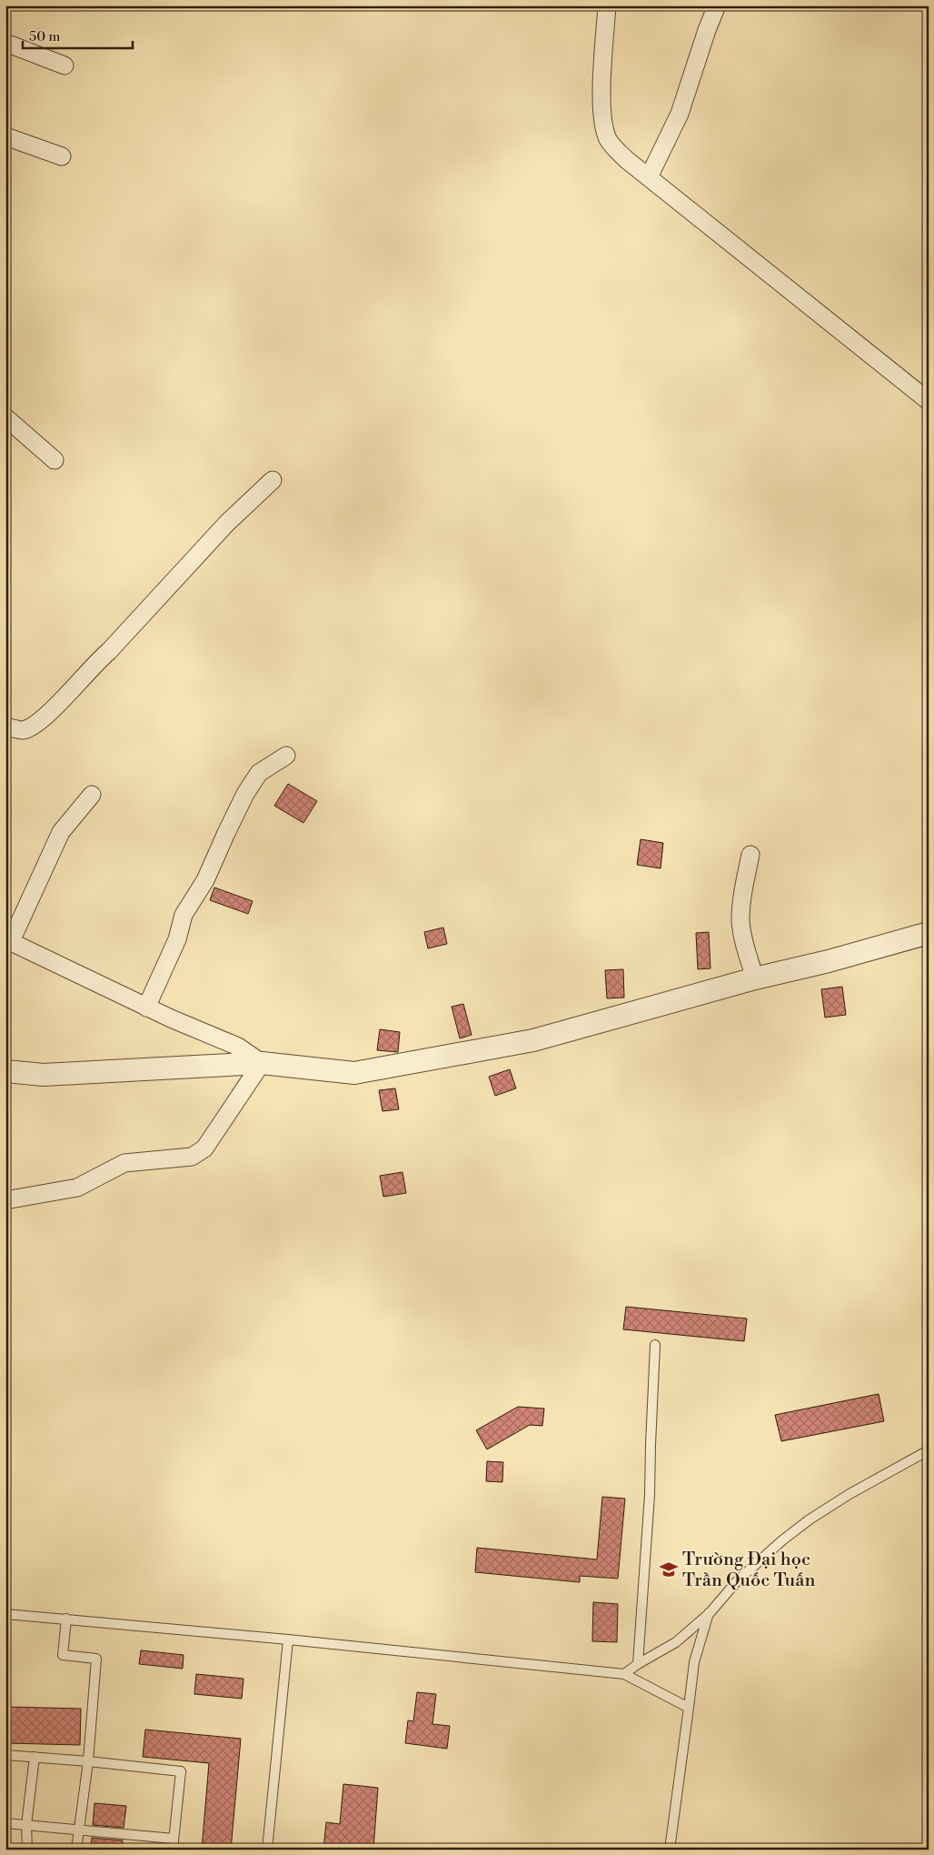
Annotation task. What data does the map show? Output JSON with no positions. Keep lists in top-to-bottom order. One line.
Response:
{"places":{"school or university":["Trường Đại học Trần Quốc Tuấn"]},"scale_bar":"50 m"}
